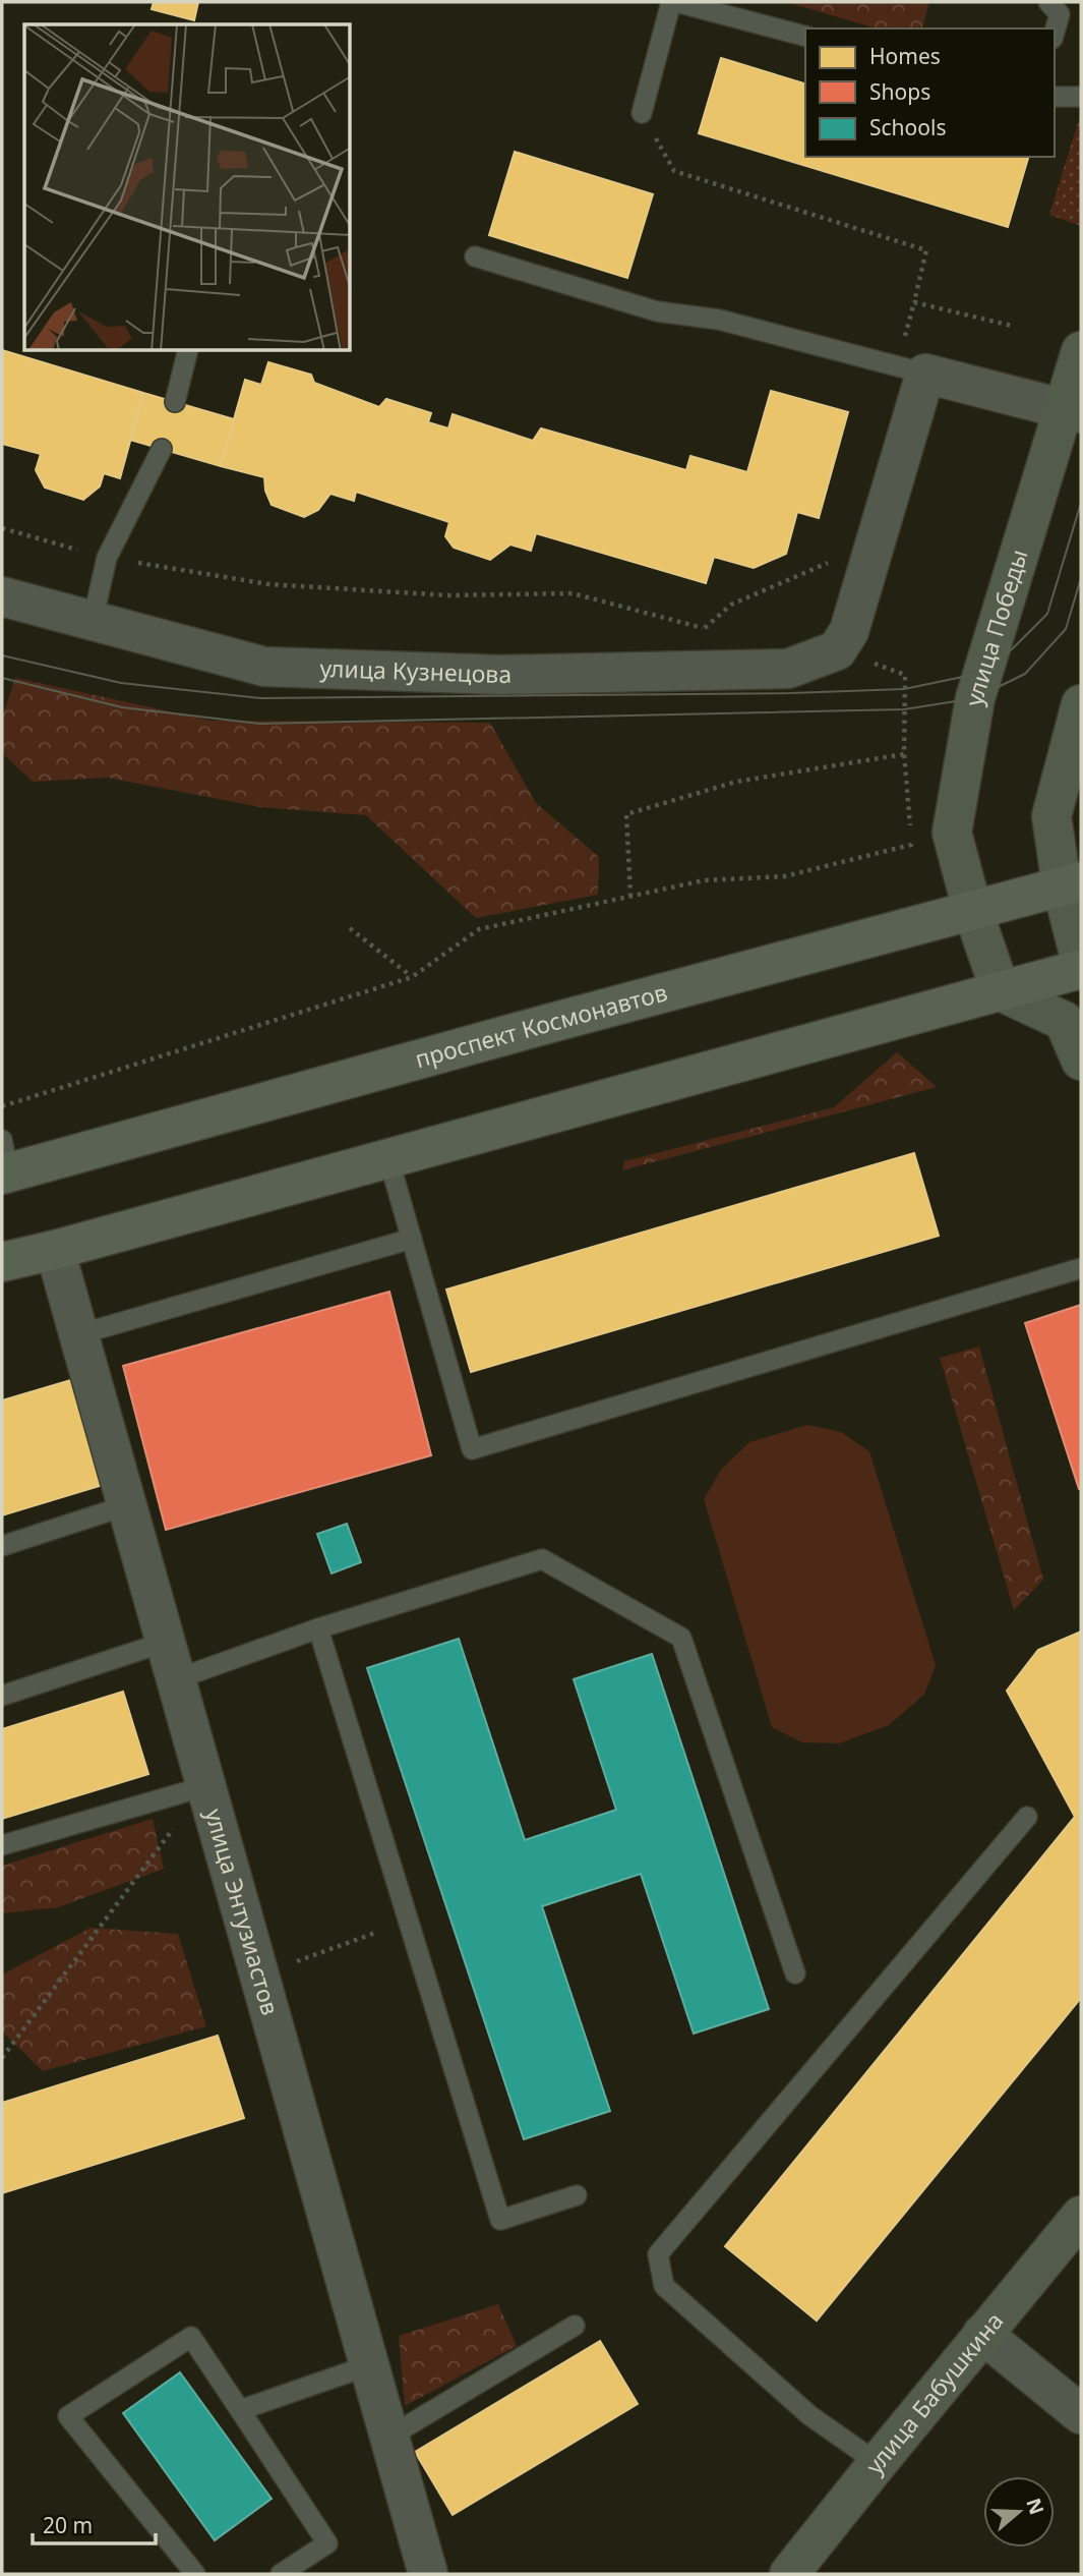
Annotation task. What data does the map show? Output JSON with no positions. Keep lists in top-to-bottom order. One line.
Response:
{"streets":{"main road":["улица Победы","проспект Космонавтов","улица Бабушкина"],"street":["улица Кузнецова","улица Энтузиастов"]},"crossings":[["улица Победы","проспект Космонавтов"]],"legend":["Homes","Shops","Schools"],"scale_bar":"20 m","north":"right"}
